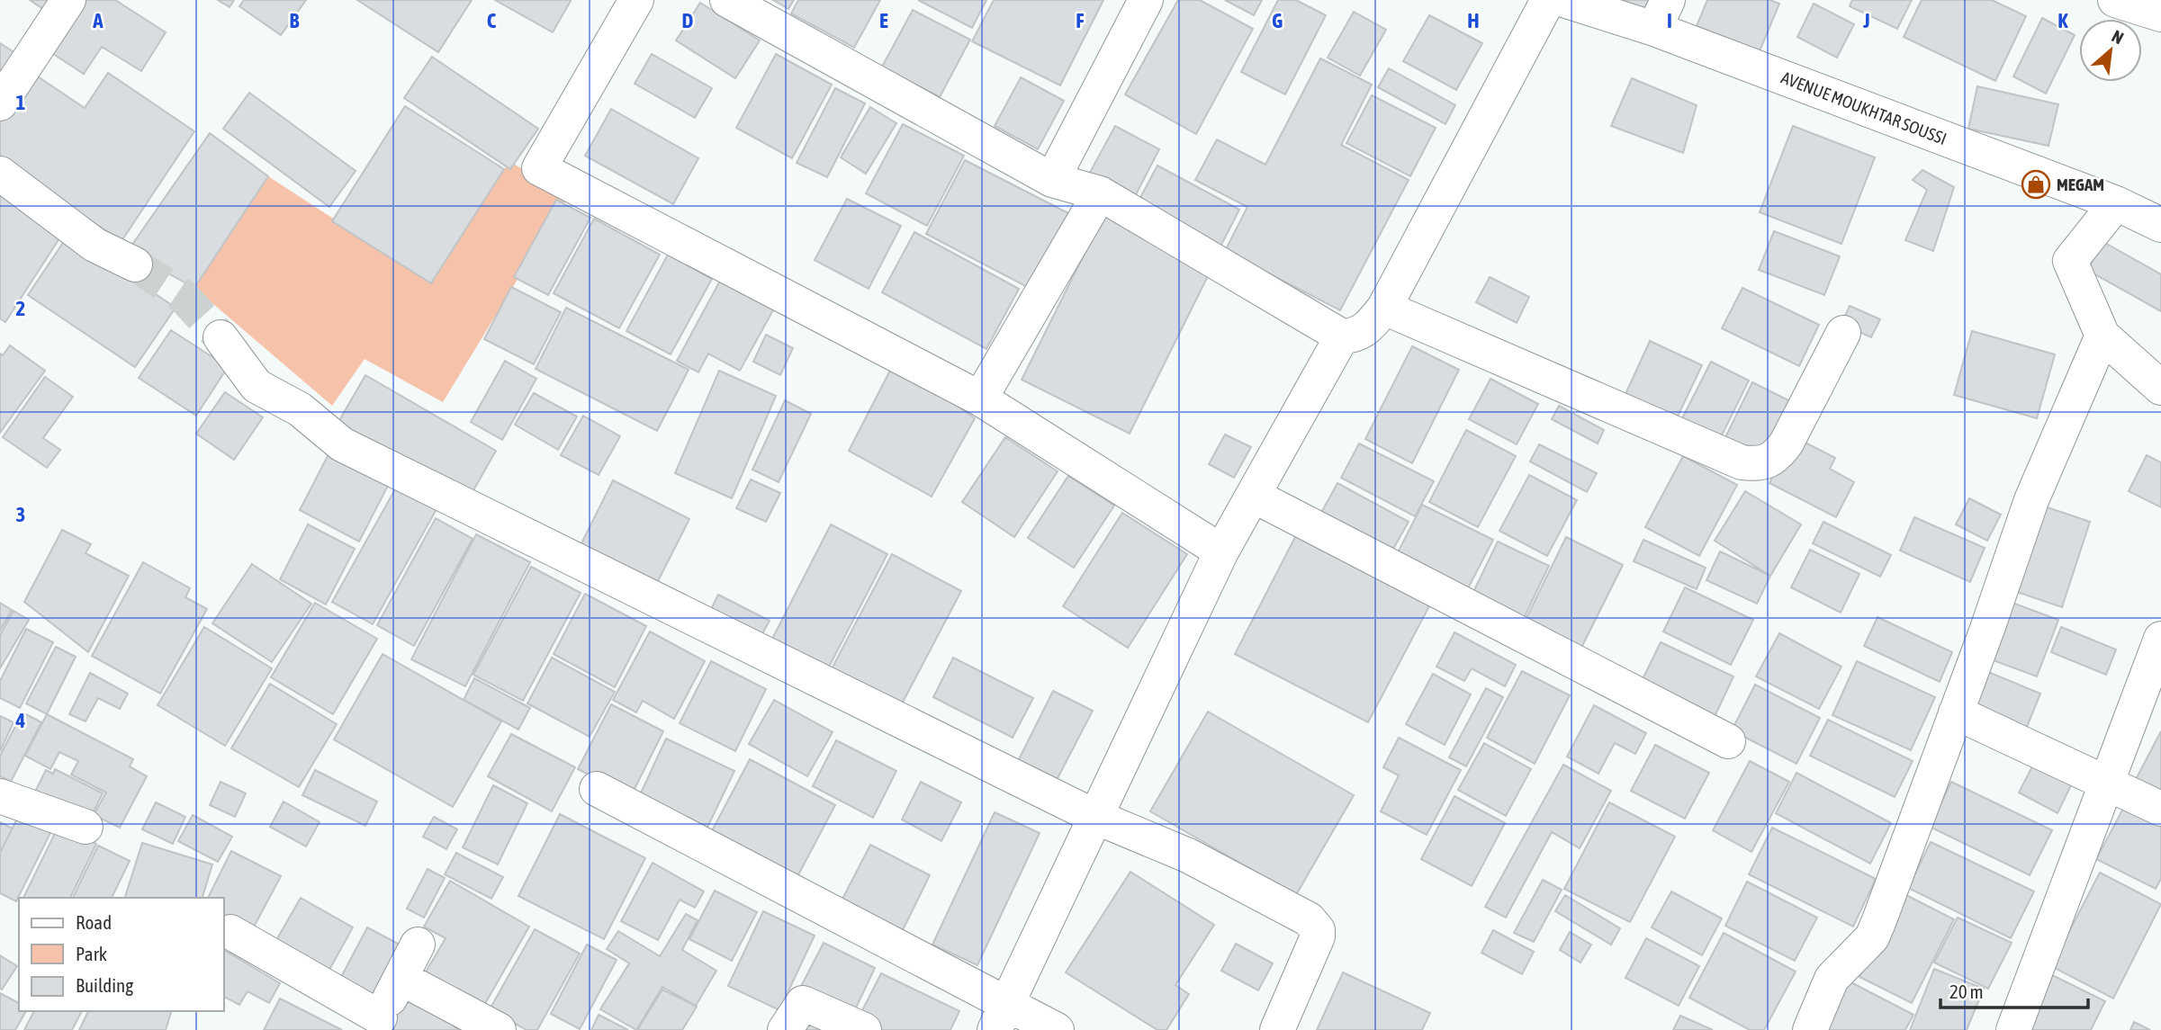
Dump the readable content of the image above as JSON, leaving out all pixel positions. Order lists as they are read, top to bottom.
{
  "streets": {
    "street": ["AVENUE MOUKHTAR SOUSSI"]
  },
  "places": {
    "shop": ["MEGAM"]
  },
  "legend": ["Road", "Park", "Building"],
  "scale_bar": "20 m",
  "north": "top right",
  "grid": {
    "columns": [
      "A",
      "B",
      "C",
      "D",
      "E",
      "F",
      "G",
      "H",
      "I",
      "J",
      "K"
    ],
    "rows": [
      "1",
      "2",
      "3",
      "4"
    ]
  }
}
